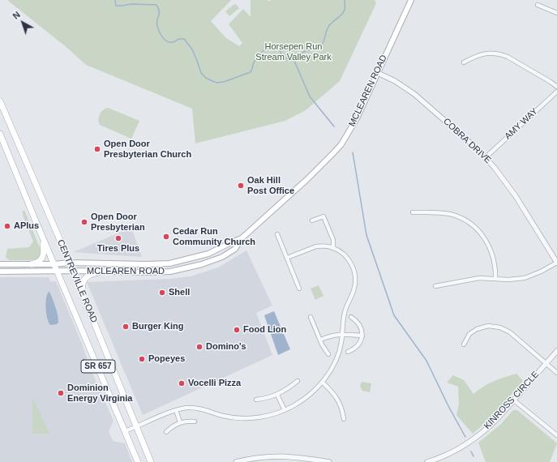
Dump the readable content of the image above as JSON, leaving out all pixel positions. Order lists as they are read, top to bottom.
{
  "streets": {
    "main road": ["MCLEAREN ROAD", "CENTREVILLE ROAD", "SR 657"],
    "street": ["AMY WAY", "COBRA DRIVE", "KINROSS CIRCLE"]
  },
  "crossings": [
    ["MCLEAREN ROAD", "COBRA DRIVE"],
    ["MCLEAREN ROAD", "CENTREVILLE ROAD"],
    ["AMY WAY", "COBRA DRIVE"]
  ],
  "parks": ["Horsepen Run Stream Valley Park"],
  "places": [
    "Open Door Presbyterian Church",
    "Oak Hill Post Office",
    "Open Door Presbyterian",
    "APlus",
    "Cedar Run Community Church",
    "Tires Plus",
    "Shell",
    "Burger King",
    "Food Lion",
    "Domino's",
    "Popeyes",
    "Vocelli Pizza",
    "Dominion Energy Virginia"
  ],
  "north": "top left"
}
